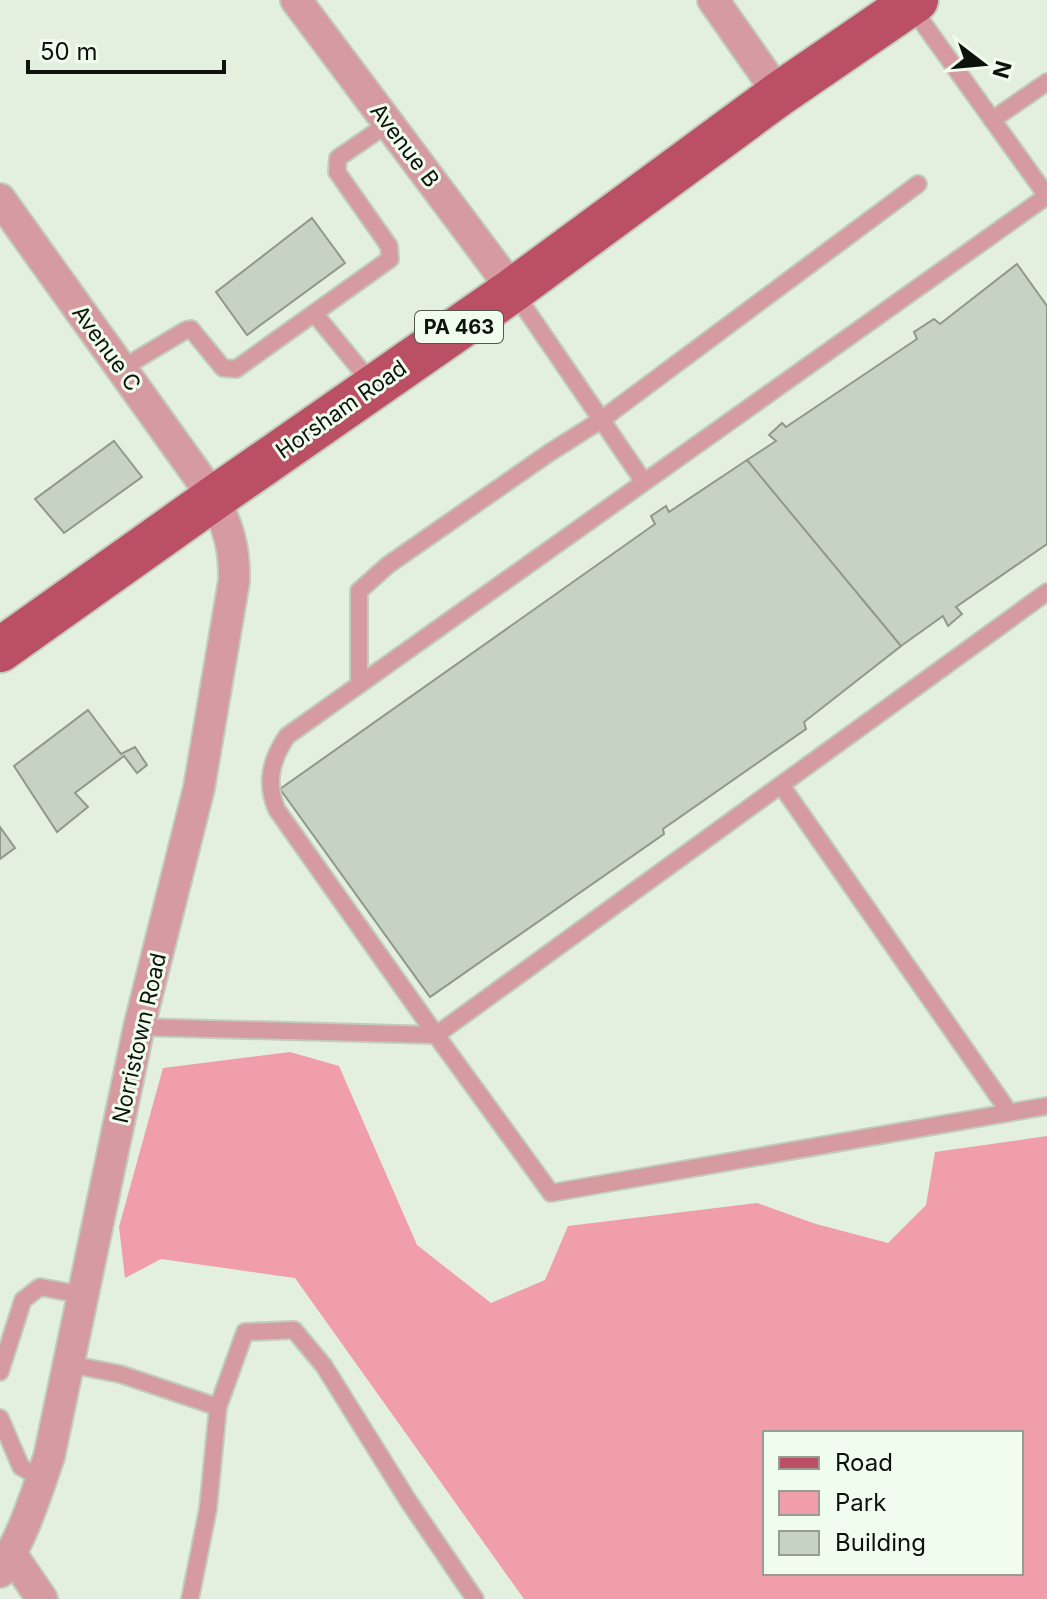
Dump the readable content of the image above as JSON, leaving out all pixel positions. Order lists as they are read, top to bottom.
{
  "streets": {
    "main road": ["PA 463", "Horsham Road"],
    "street": ["Avenue B", "Avenue C", "Norristown Road"]
  },
  "crossings": [
    ["Avenue B", "Horsham Road"],
    ["Avenue C", "Horsham Road"],
    ["Avenue C", "Norristown Road"],
    ["Horsham Road", "Norristown Road"]
  ],
  "legend": ["Road", "Park", "Building"],
  "scale_bar": "50 m",
  "north": "right"
}
